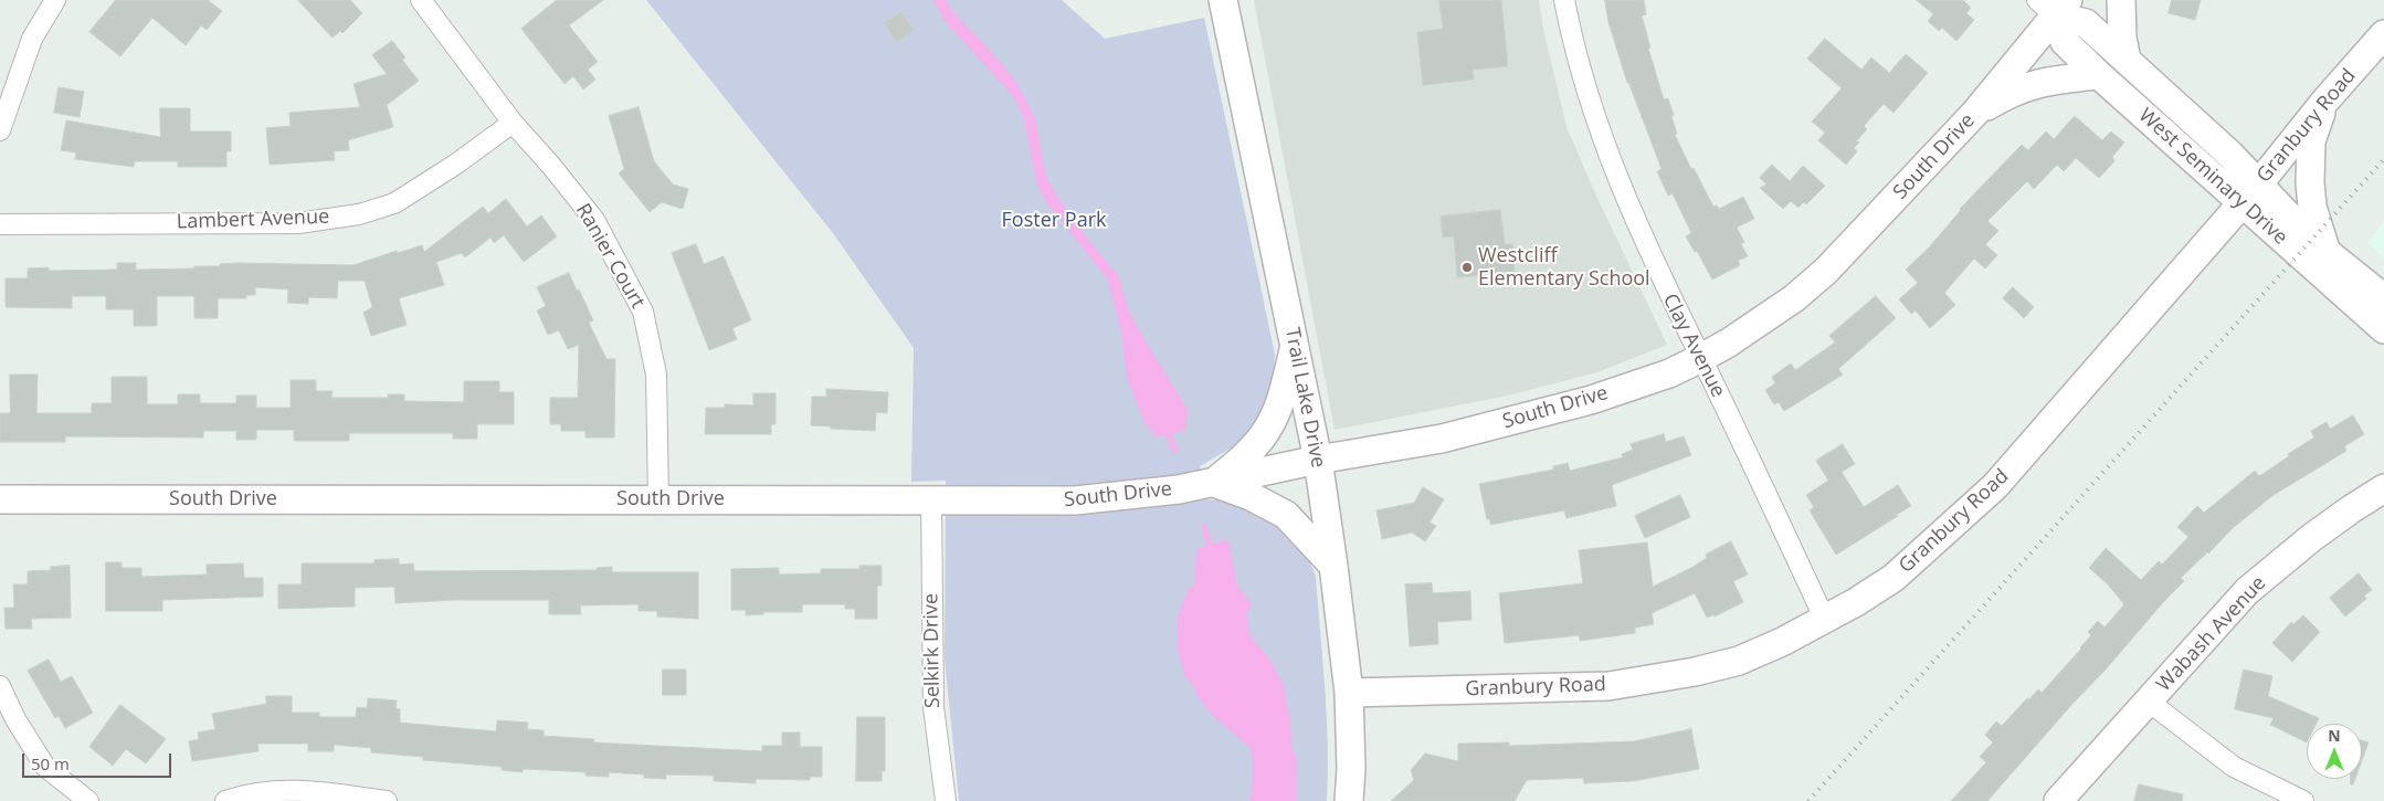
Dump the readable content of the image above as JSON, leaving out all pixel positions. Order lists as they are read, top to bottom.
{
  "streets": {
    "street": [
      "Granbury Road",
      "South Drive",
      "West Seminary Drive",
      "Lambert Avenue",
      "Ranier Court",
      "Clay Avenue",
      "Trail Lake Drive",
      "Wabash Avenue",
      "Selkirk Drive"
    ]
  },
  "crossings": [
    ["Granbury Road", "West Seminary Drive"],
    ["Granbury Road", "Clay Avenue"],
    ["Granbury Road", "Trail Lake Drive"],
    ["South Drive", "West Seminary Drive"],
    ["South Drive", "Ranier Court"],
    ["South Drive", "Clay Avenue"],
    ["South Drive", "Trail Lake Drive"],
    ["South Drive", "Selkirk Drive"],
    ["Lambert Avenue", "Ranier Court"]
  ],
  "parks": ["Foster Park"],
  "places": ["Westcliff Elementary School"],
  "scale_bar": "50 m",
  "north": "top"
}
